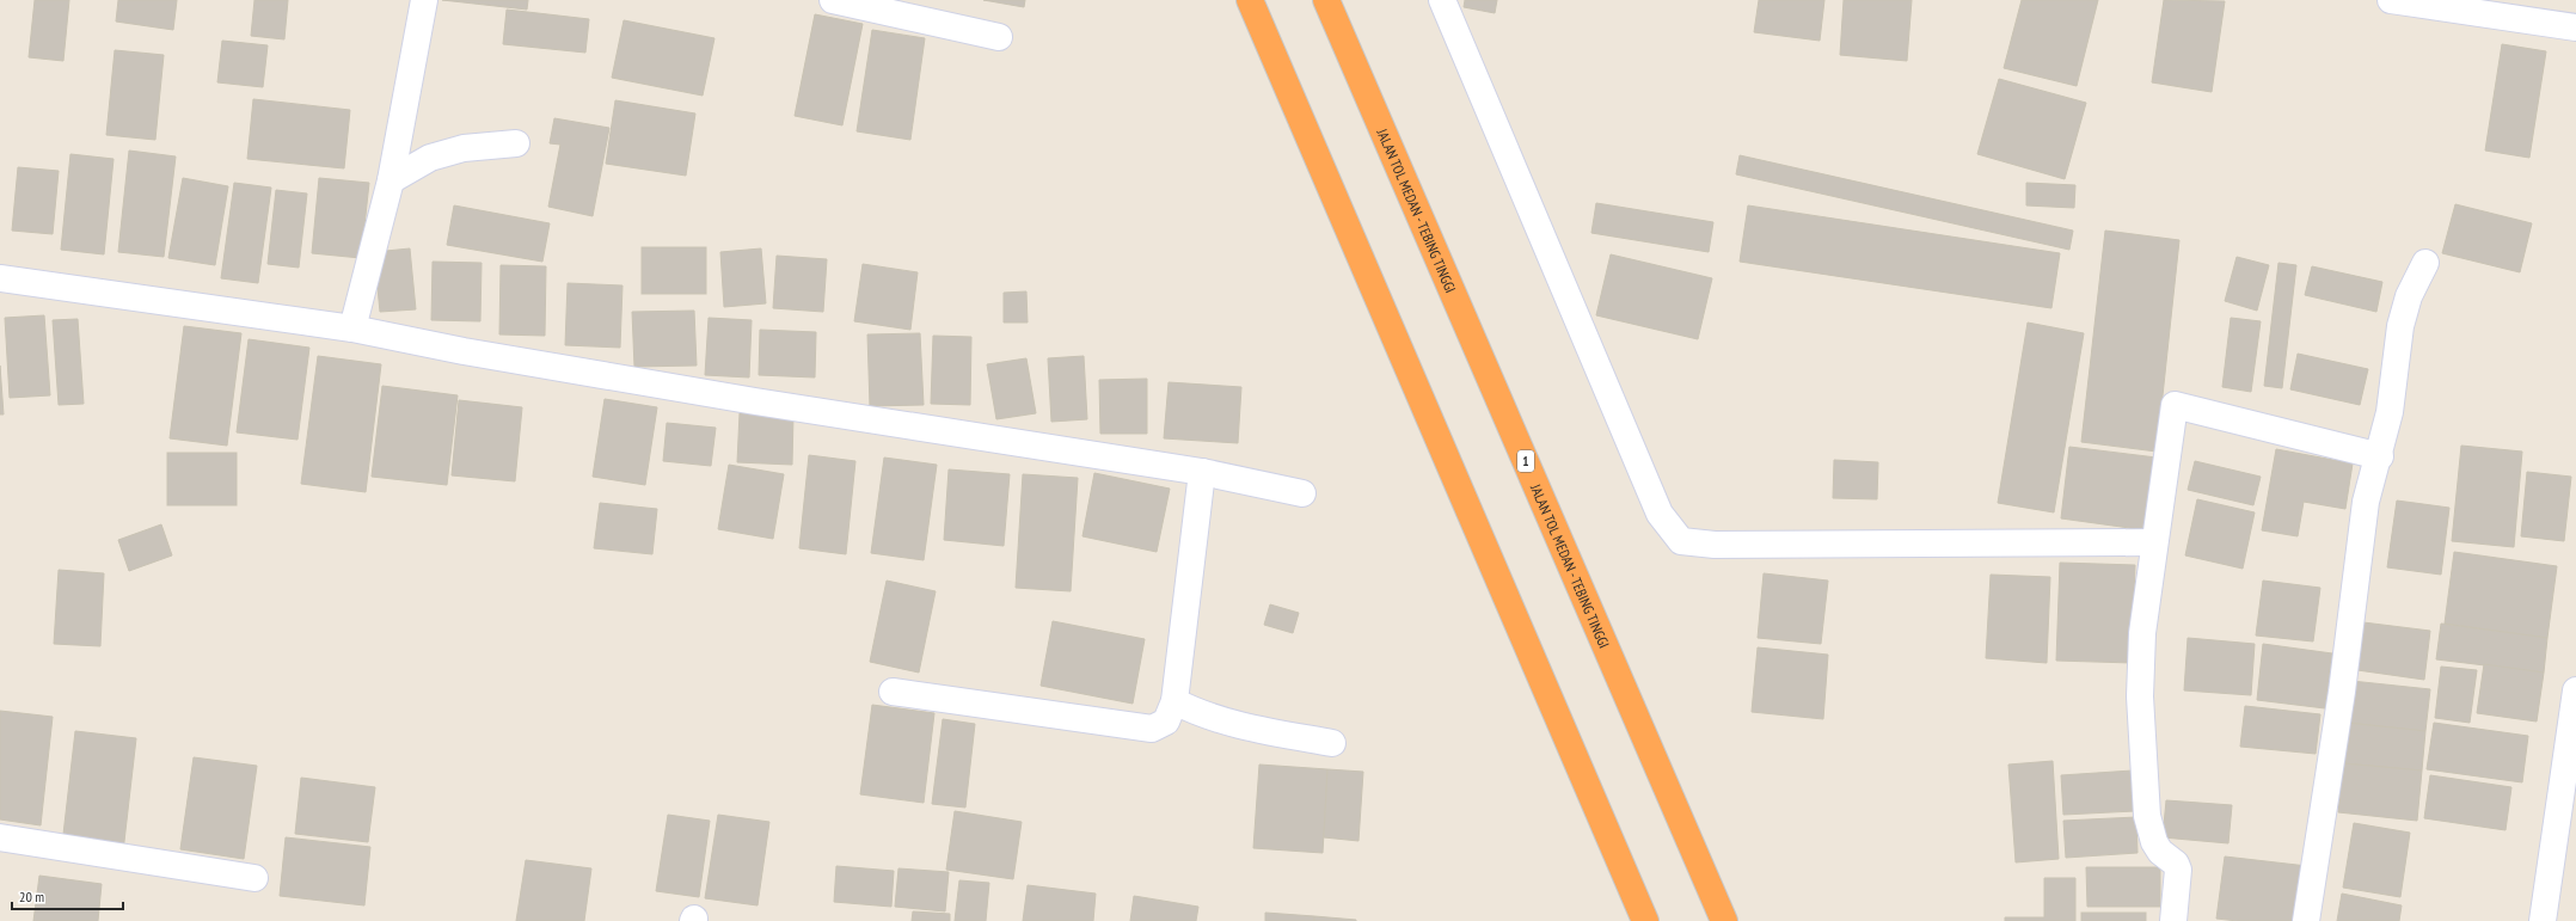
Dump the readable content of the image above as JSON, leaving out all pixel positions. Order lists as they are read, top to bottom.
{
  "streets": {
    "highway": ["JALAN TOL MEDAN - TEBING TINGGI", "1"]
  },
  "scale_bar": "20 m"
}
